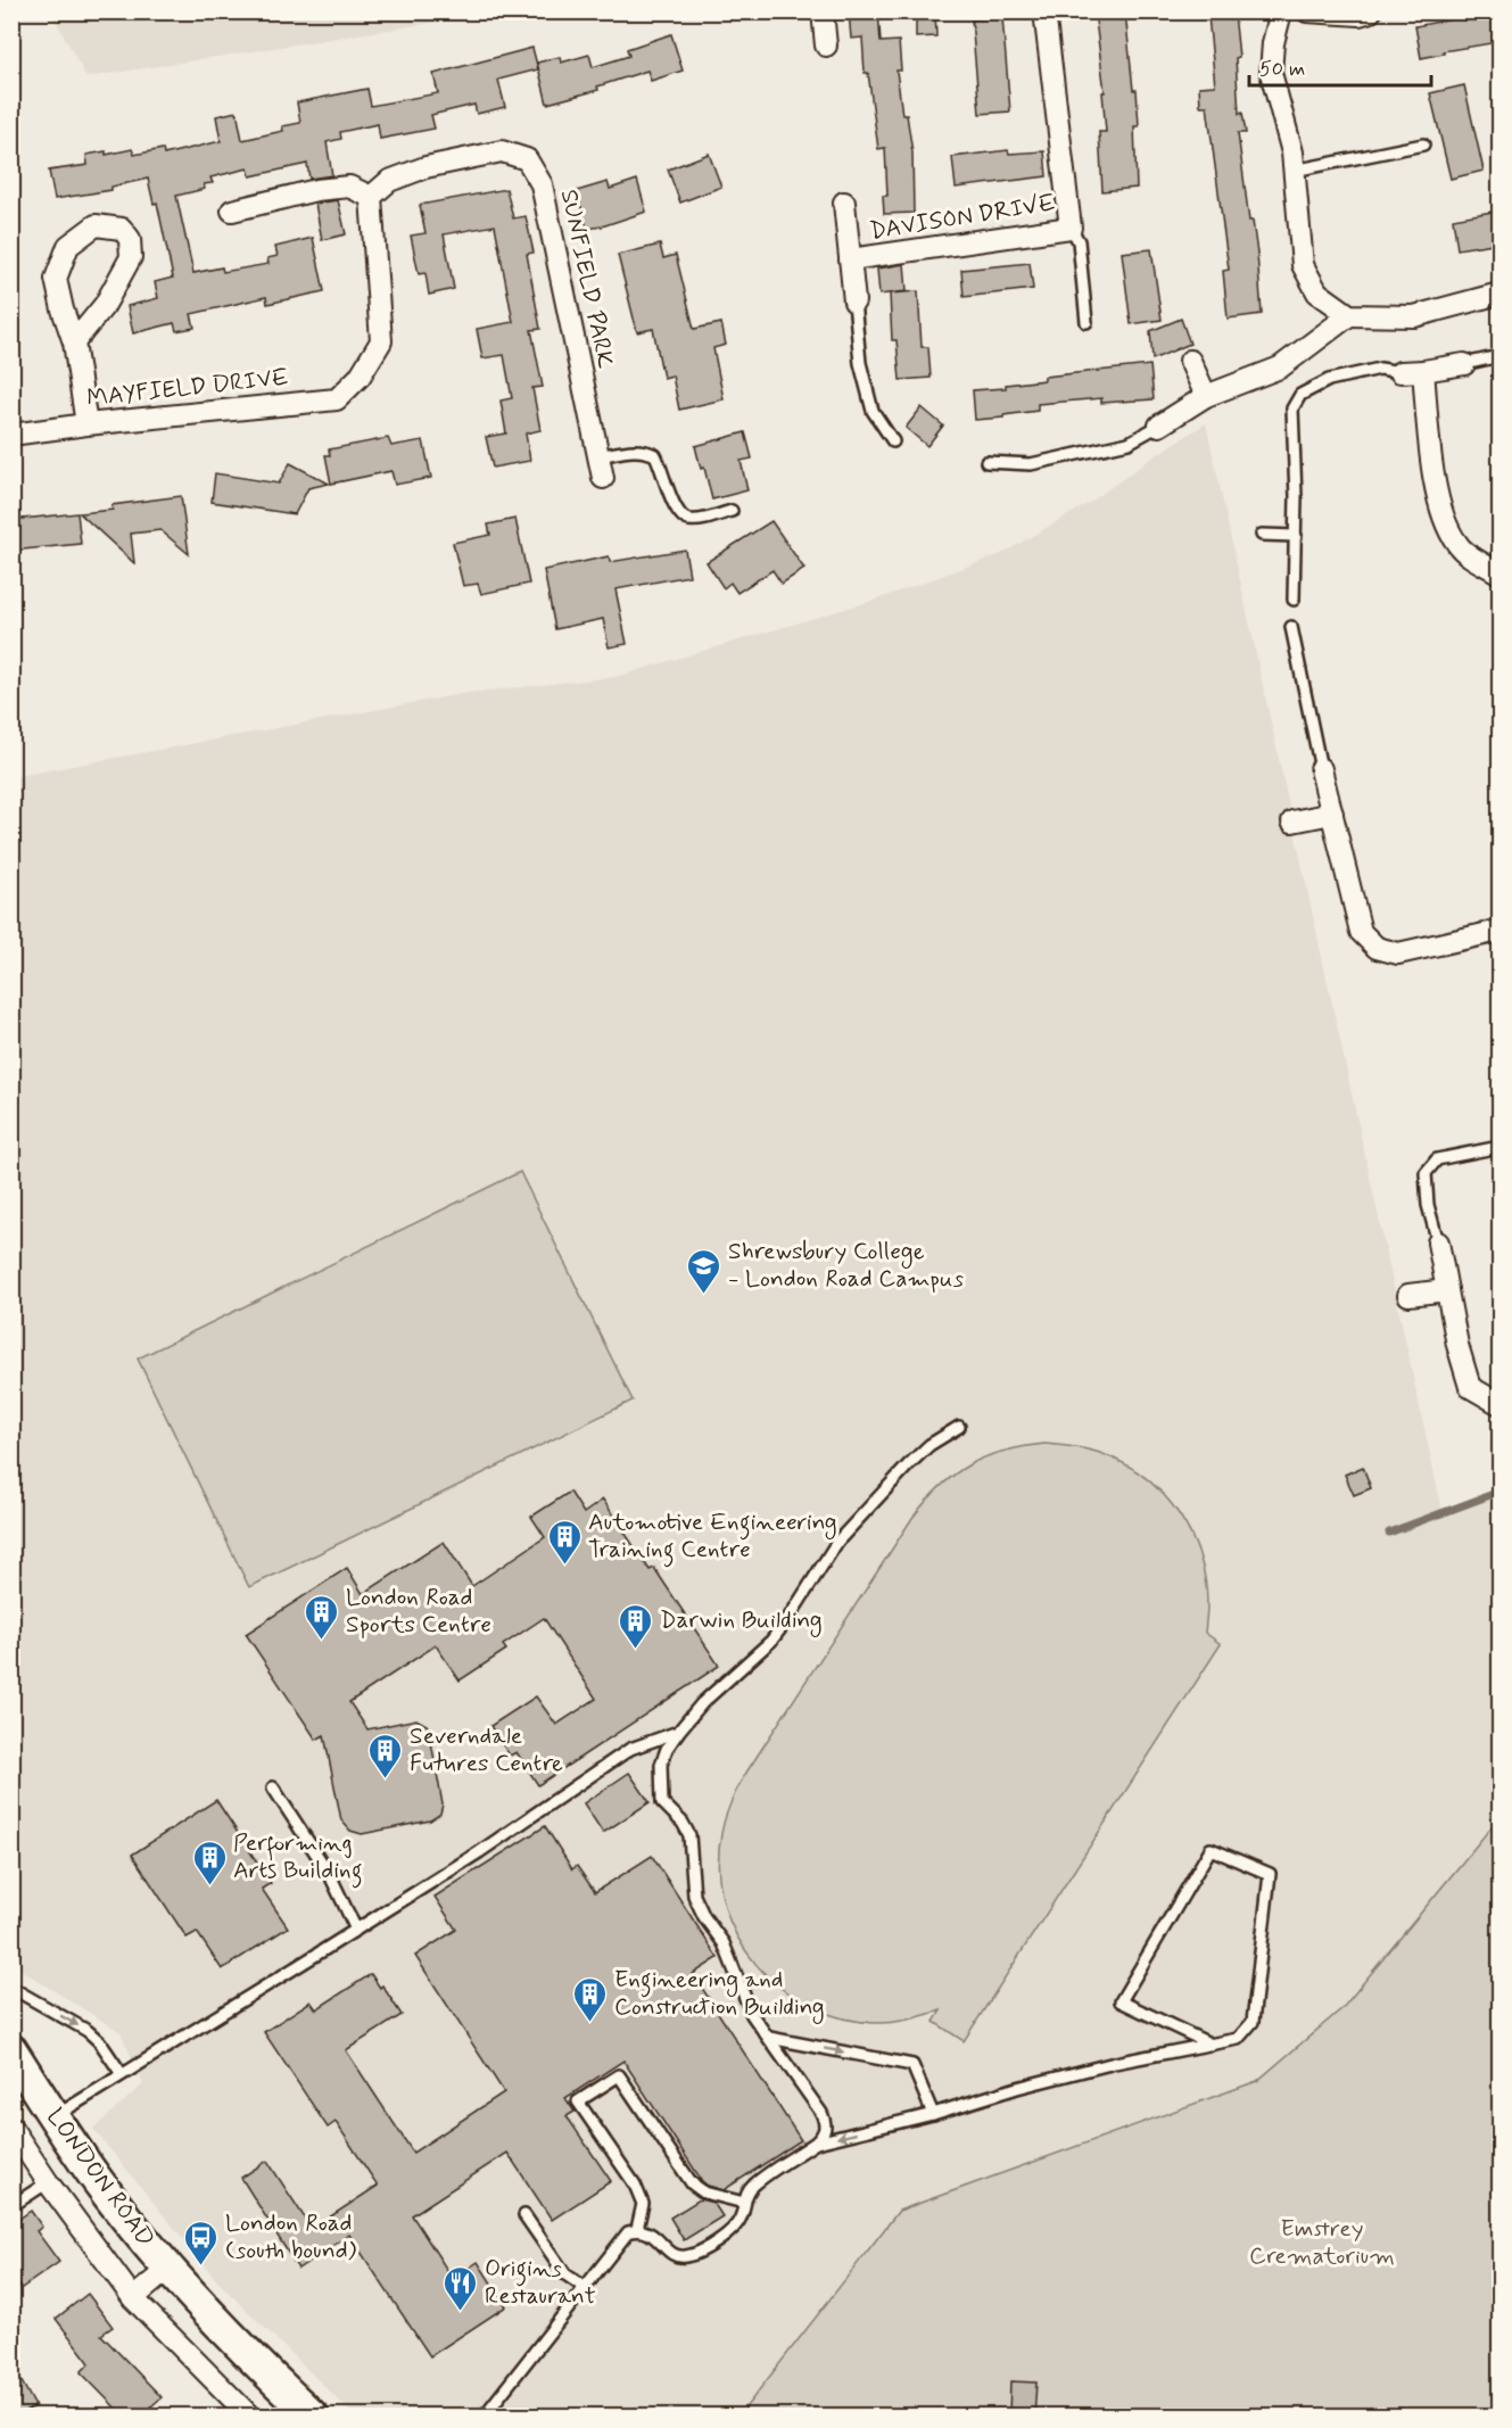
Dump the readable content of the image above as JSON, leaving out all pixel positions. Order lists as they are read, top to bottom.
{
  "streets": {
    "main road": ["LONDON ROAD"],
    "street": ["DAVISON DRIVE", "SUNFIELD PARK", "MAYFIELD DRIVE"]
  },
  "crossings": [
    ["SUNFIELD PARK", "MAYFIELD DRIVE"]
  ],
  "parks": ["Emstrey Crematorium"],
  "places": {
    "school or university": ["Shrewsbury College - London Road Campus"],
    "building": [
      "Automotive Engineering Training Centre",
      "London Road Sports Centre",
      "Darwin Building",
      "Severndale Futures Centre",
      "Performing Arts Building",
      "Engineering and Construction Building"
    ],
    "bus stop": ["London Road (south bound)"],
    "restaurant": ["Origins Restaurant"]
  },
  "scale_bar": "50 m"
}
